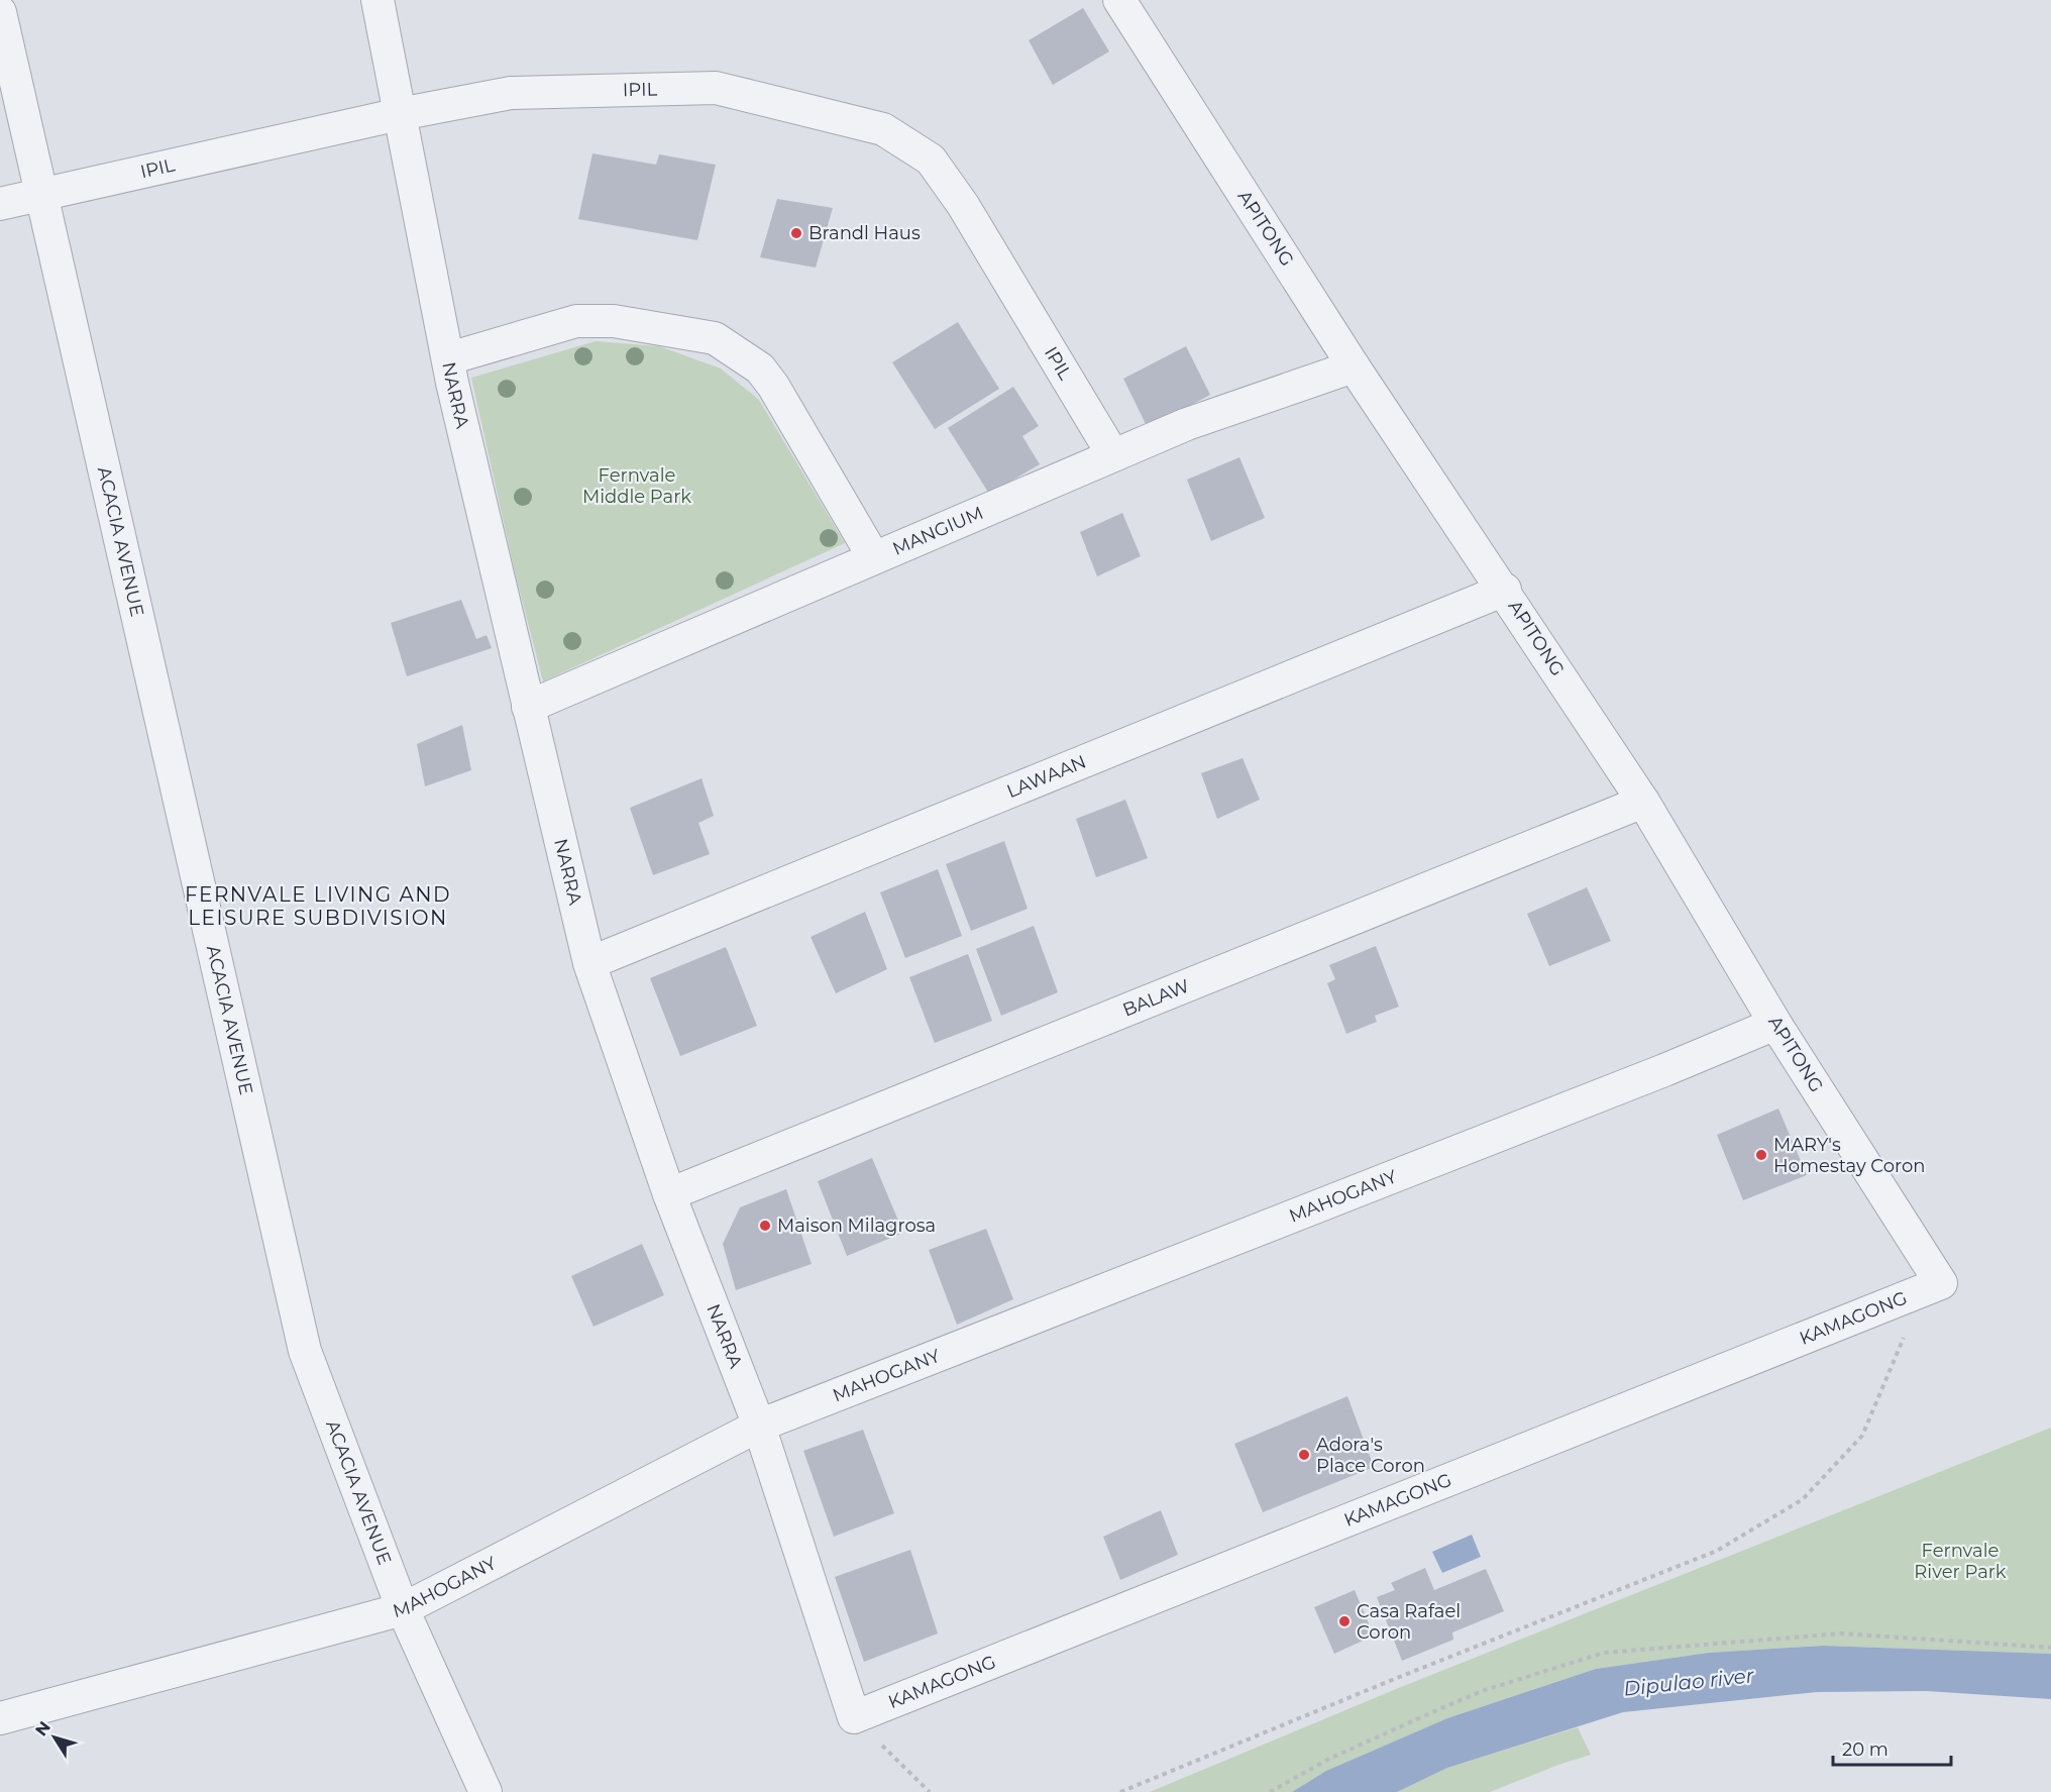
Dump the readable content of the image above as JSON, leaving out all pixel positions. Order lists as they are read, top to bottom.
{
  "streets": {
    "street": [
      "IPIL",
      "APITONG",
      "NARRA",
      "MANGIUM",
      "ACACIA AVENUE",
      "LAWAAN",
      "BALAW",
      "MAHOGANY",
      "KAMAGONG"
    ]
  },
  "crossings": [
    ["IPIL", "NARRA"],
    ["IPIL", "MANGIUM"],
    ["IPIL", "ACACIA AVENUE"],
    ["APITONG", "MANGIUM"],
    ["APITONG", "LAWAAN"],
    ["APITONG", "BALAW"],
    ["APITONG", "MAHOGANY"],
    ["APITONG", "KAMAGONG"],
    ["NARRA", "MANGIUM"],
    ["NARRA", "LAWAAN"],
    ["NARRA", "BALAW"],
    ["NARRA", "MAHOGANY"],
    ["NARRA", "KAMAGONG"],
    ["ACACIA AVENUE", "MAHOGANY"]
  ],
  "districts": ["FERNVALE LIVING AND LEISURE SUBDIVISION"],
  "water": ["Dipulao river"],
  "parks": ["Fernvale Middle Park", "Fernvale River Park"],
  "places": [
    "Brandl Haus",
    "MARY's Homestay Coron",
    "Maison Milagrosa",
    "Adora's Place Coron",
    "Casa Rafael Coron"
  ],
  "scale_bar": "20 m",
  "north": "top left"
}
